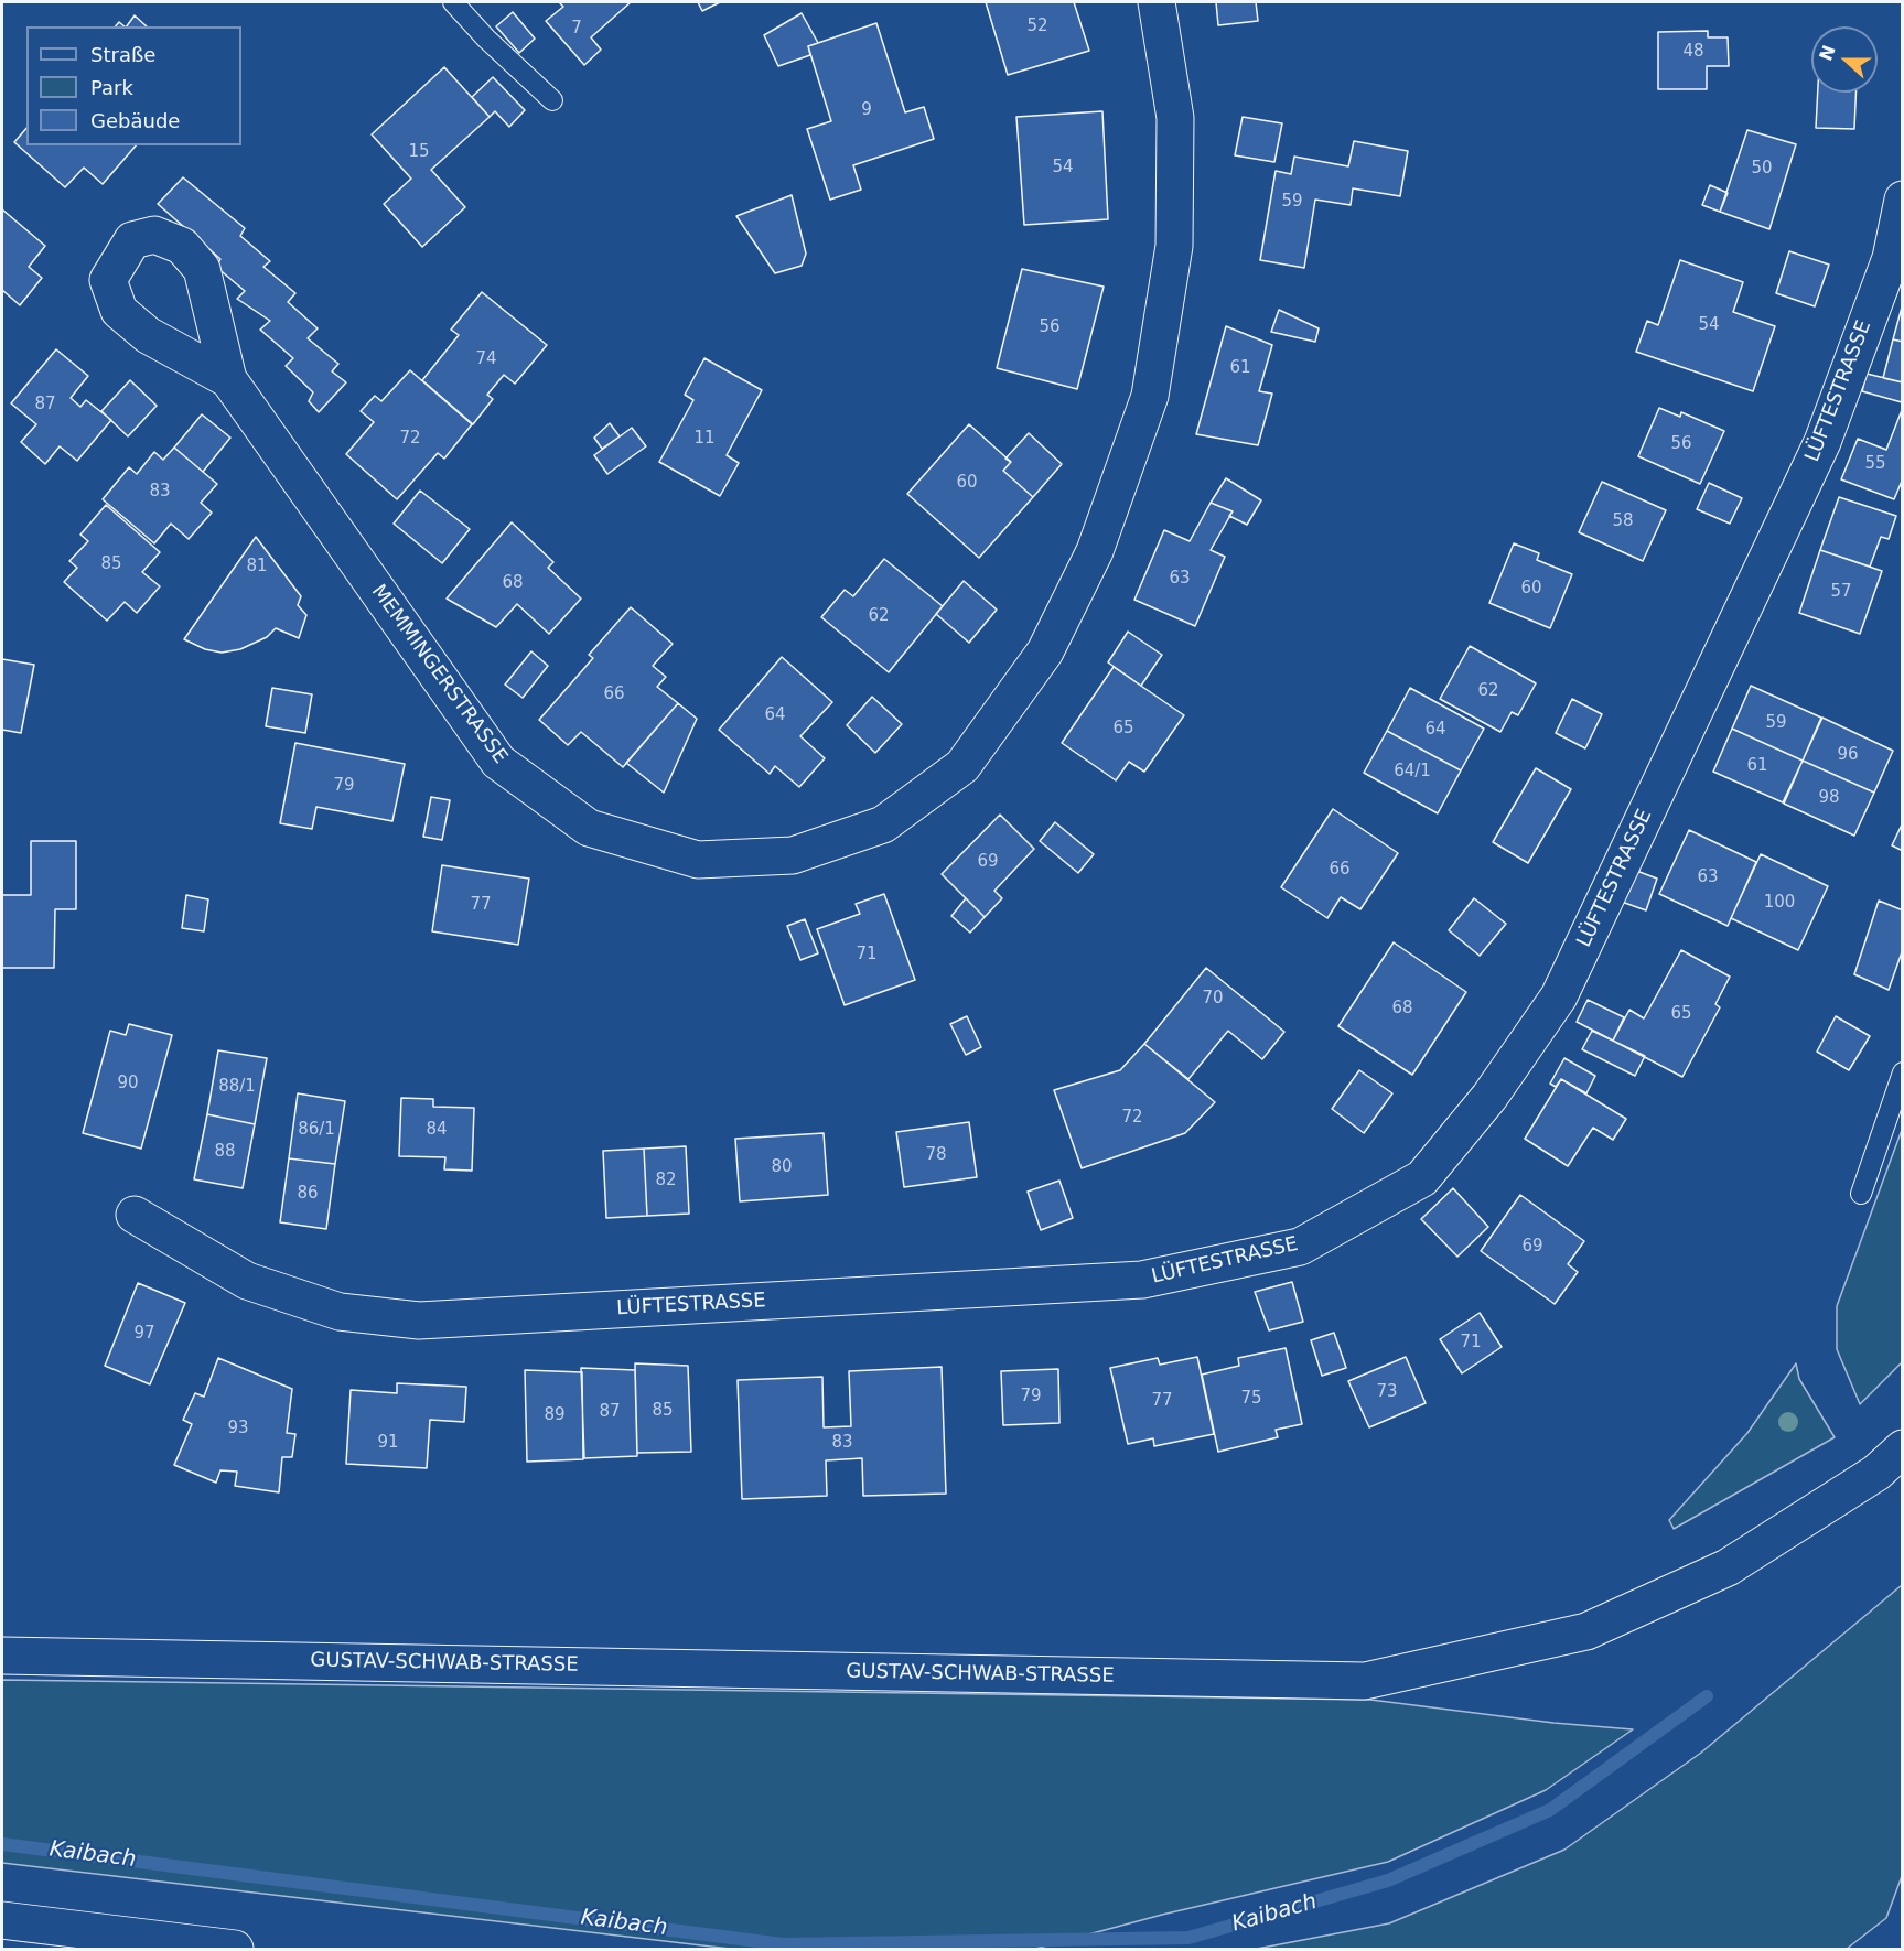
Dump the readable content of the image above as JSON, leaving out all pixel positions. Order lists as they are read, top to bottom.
{
  "streets": {
    "street": ["LÜFTESTRASSE", "MEMMINGERSTRASSE", "GUSTAV-SCHWAB-STRASSE"]
  },
  "water": ["Kaibach"],
  "house_numbers": [
    "52",
    "7",
    "48",
    "9",
    "15",
    "54",
    "50",
    "59",
    "54",
    "56",
    "74",
    "61",
    "87",
    "72",
    "11",
    "56",
    "55",
    "60",
    "83",
    "58",
    "85",
    "81",
    "63",
    "68",
    "60",
    "57",
    "62",
    "62",
    "66",
    "64",
    "59",
    "65",
    "64",
    "96",
    "61",
    "64/1",
    "79",
    "98",
    "69",
    "66",
    "63",
    "100",
    "77",
    "71",
    "70",
    "68",
    "65",
    "90",
    "88/1",
    "72",
    "86/1",
    "84",
    "88",
    "78",
    "80",
    "82",
    "86",
    "69",
    "97",
    "71",
    "73",
    "79",
    "75",
    "77",
    "85",
    "87",
    "89",
    "93",
    "91",
    "83"
  ],
  "legend": ["Straße", "Park", "Gebäude"],
  "north": "left"
}
